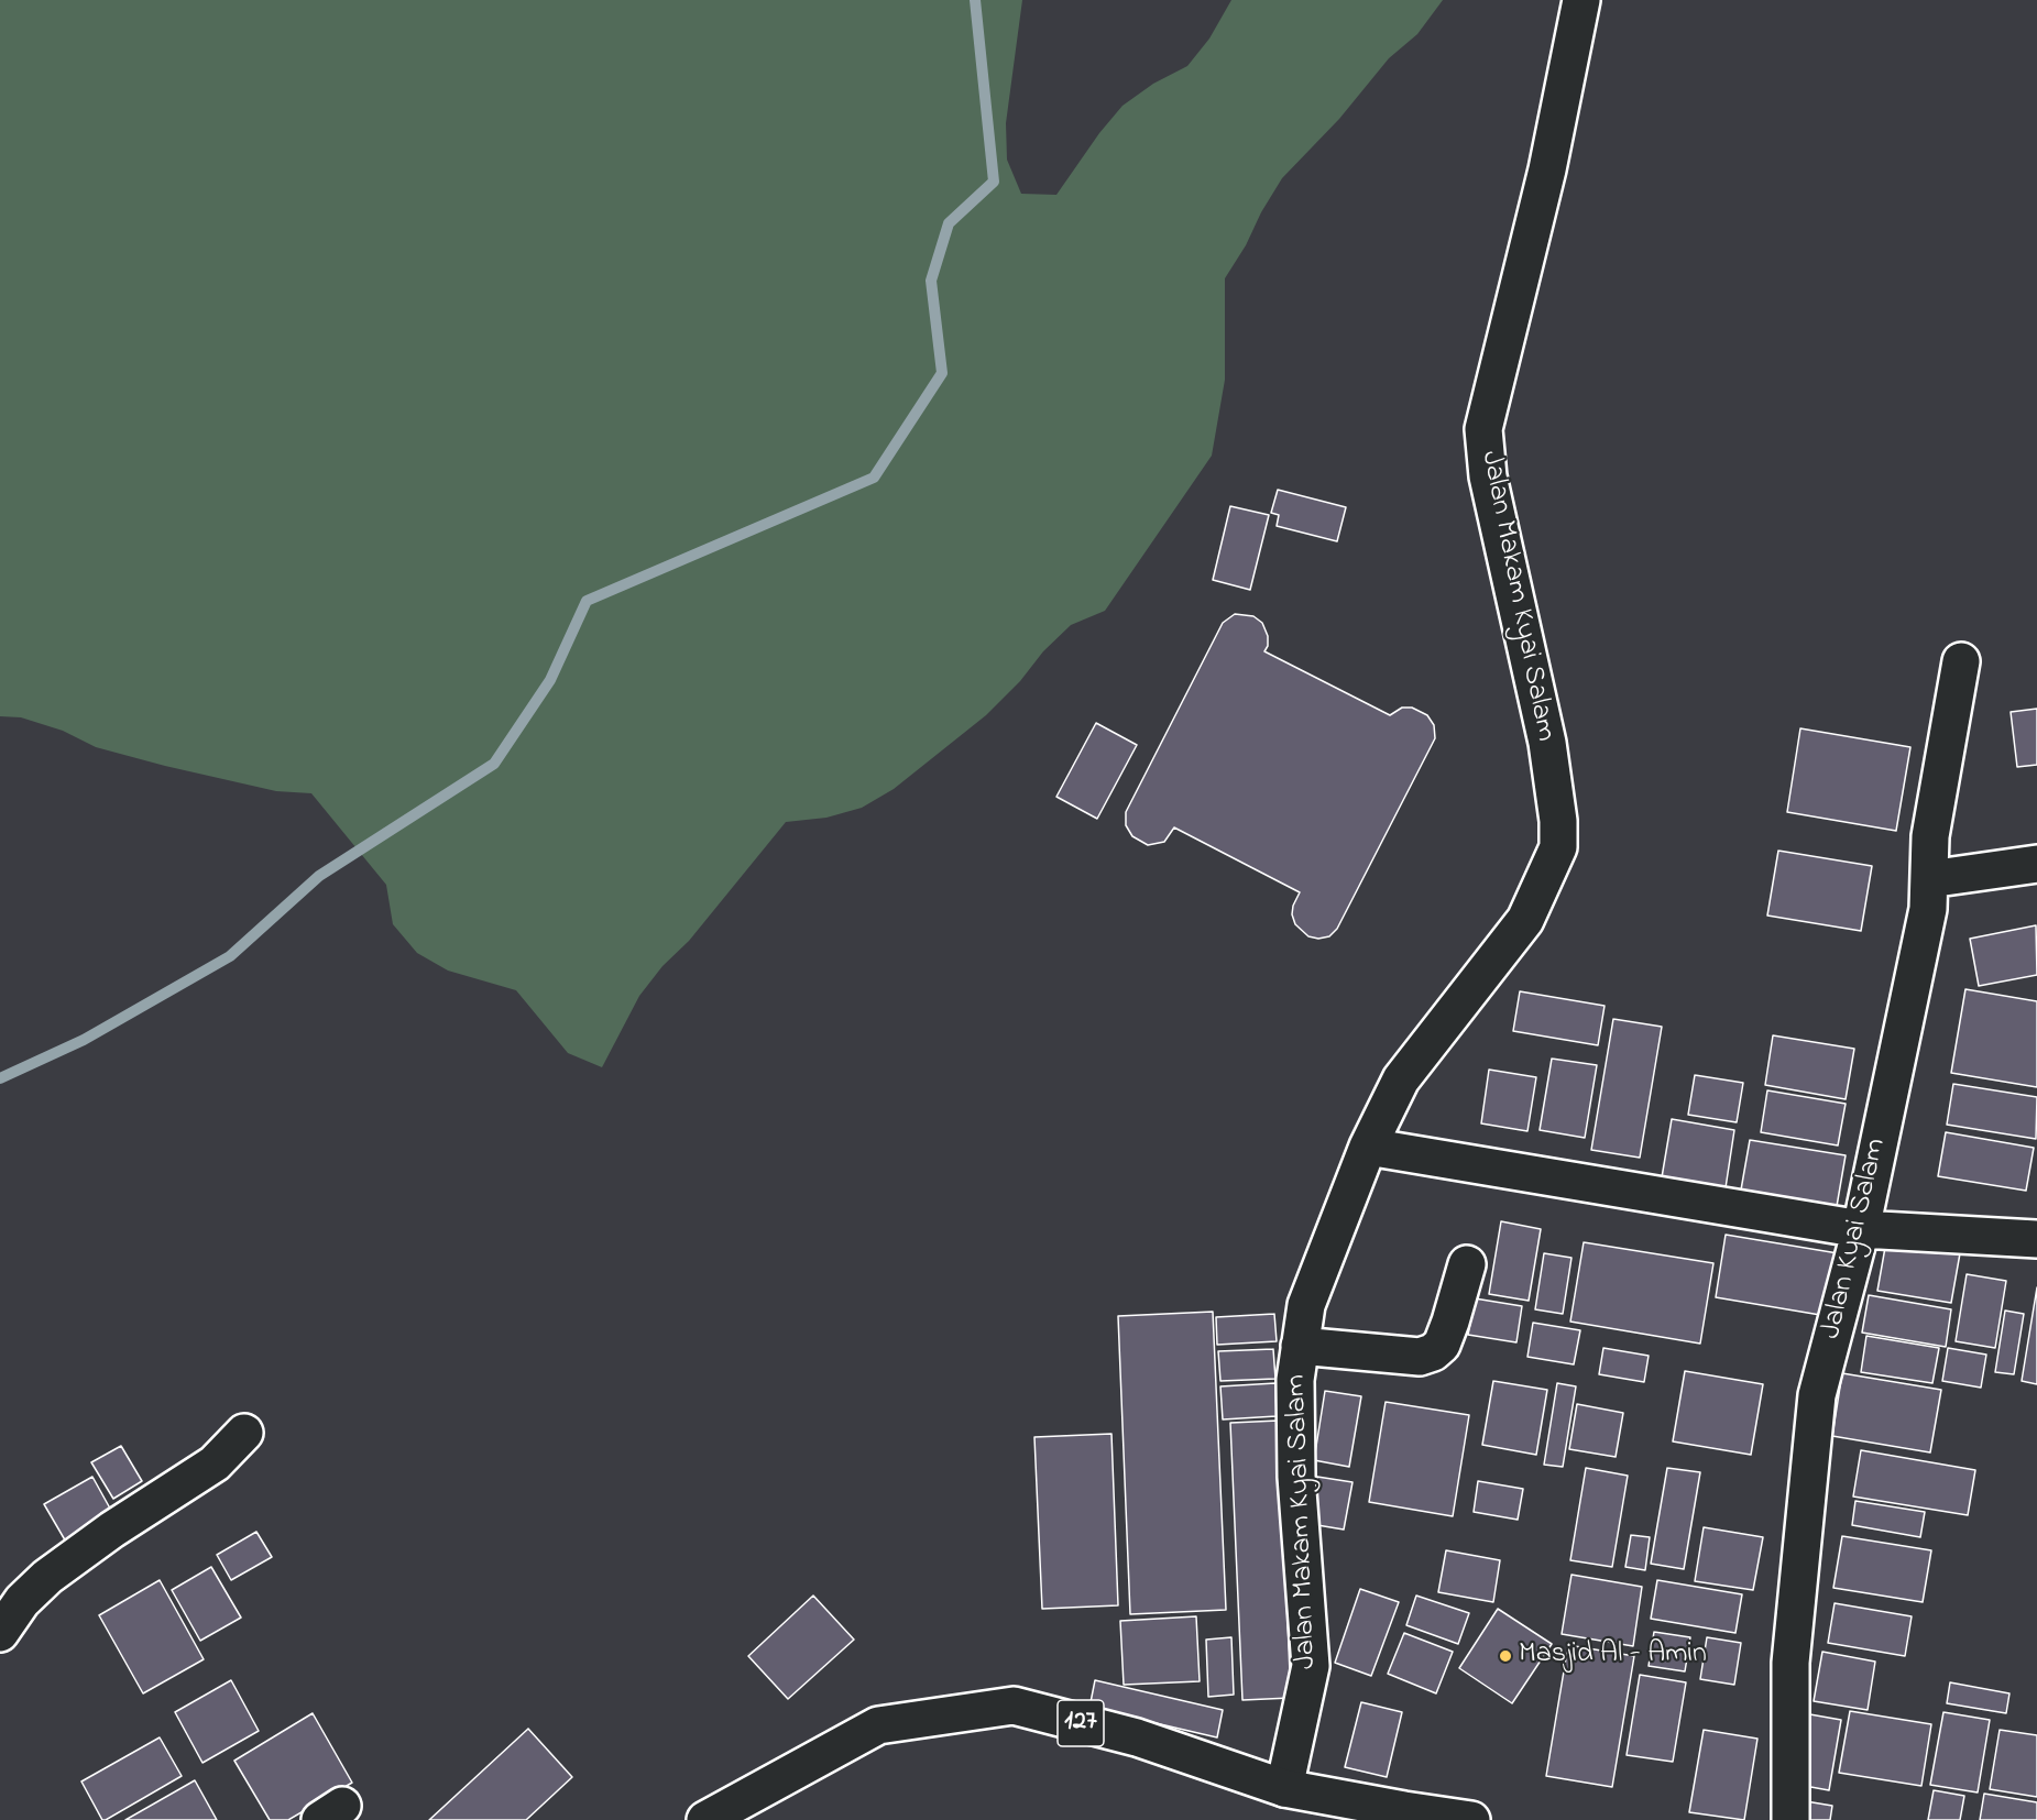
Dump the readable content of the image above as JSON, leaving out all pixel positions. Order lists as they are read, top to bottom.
{
  "streets": {
    "street": ["Jalan Makam Kyai Salam", "Jalan Kyai Salam", "127"]
  },
  "crossings": [
    ["Jalan Makam Kyai Salam", "127"]
  ],
  "places": ["Masjid Al - Amin"]
}
